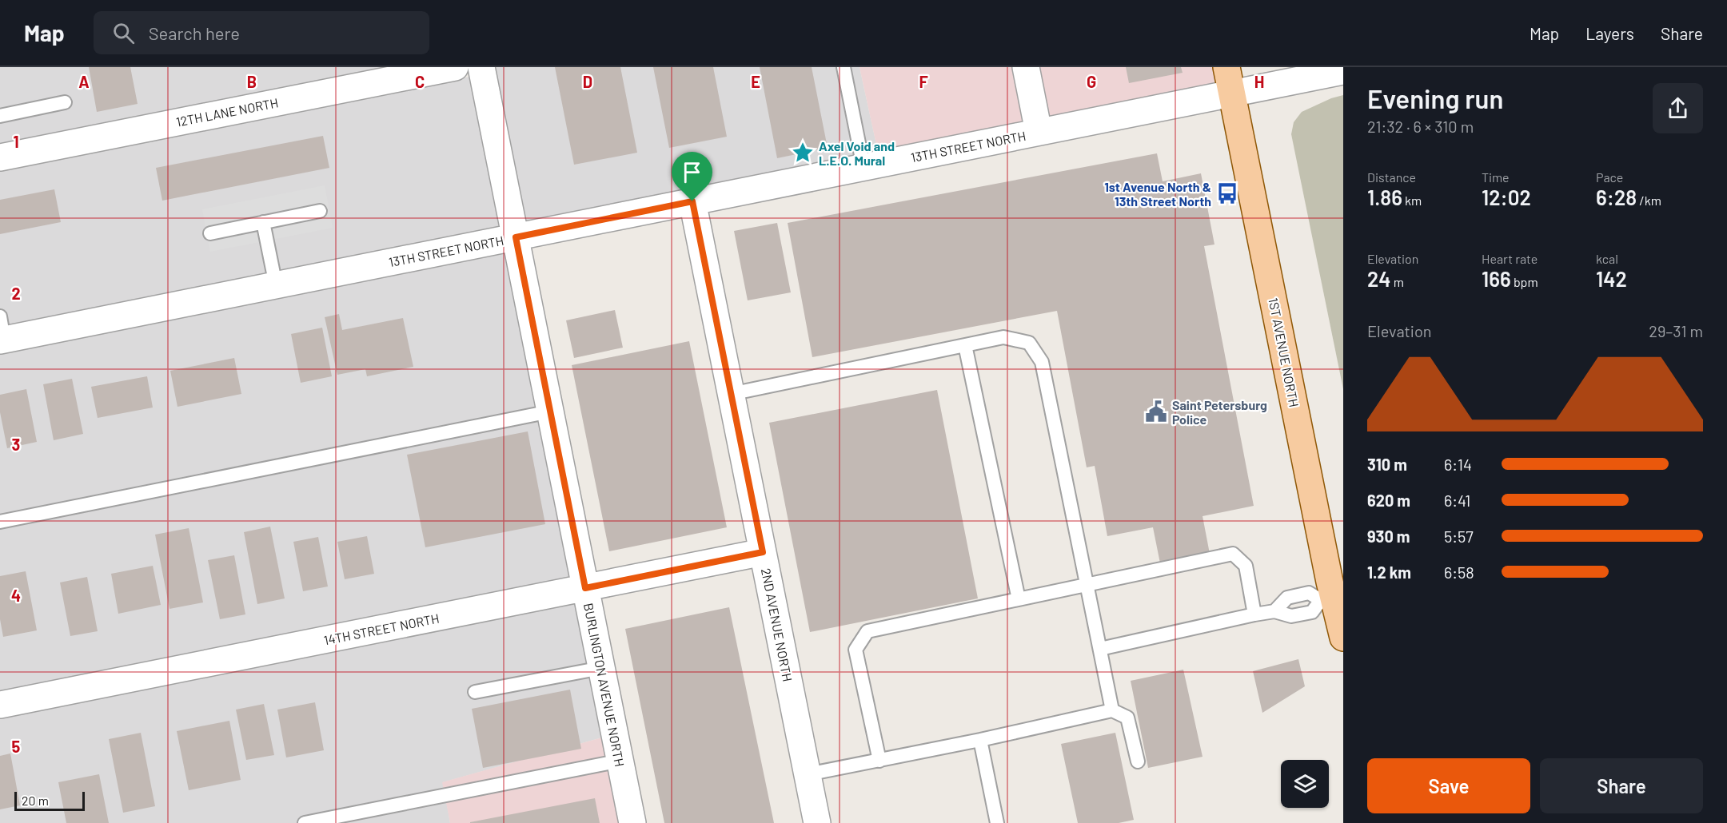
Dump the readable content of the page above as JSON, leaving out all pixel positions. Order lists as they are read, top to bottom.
{
  "streets": {
    "main road": ["1ST AVENUE NORTH"],
    "street": [
      "12TH LANE NORTH",
      "13TH STREET NORTH",
      "2ND AVENUE NORTH",
      "14TH STREET NORTH",
      "BURLINGTON AVENUE NORTH"
    ]
  },
  "crossings": [
    ["13TH STREET NORTH", "1ST AVENUE NORTH"],
    ["13TH STREET NORTH", "2ND AVENUE NORTH"],
    ["13TH STREET NORTH", "BURLINGTON AVENUE NORTH"],
    ["2ND AVENUE NORTH", "14TH STREET NORTH"],
    ["14TH STREET NORTH", "BURLINGTON AVENUE NORTH"]
  ],
  "places": {
    "place": ["Axel Void and L.E.O. Mural"],
    "bus stop": ["1st Avenue North & 13th Street North"],
    "public building": ["Saint Petersburg Police"]
  },
  "scale_bar": "20 m",
  "page": {
    "header": "Map",
    "search": "Search here",
    "nav": ["Map", "Layers", "Share"],
    "heading": ["Evening run", "21:32 · 6 × 310 m"],
    "stats": [
      ["Distance", "1.86 km"],
      ["Time", "12:02"],
      ["Pace", "6:28 /km"],
      ["Elevation", "24 m"],
      ["Heart rate", "166 bpm"],
      ["kcal", "142"]
    ],
    "chart": ["Elevation", "29–31 m"],
    "list": [
      {
        "name": "310 m",
        "note": "6:14"
      },
      {
        "name": "620 m",
        "note": "6:41"
      },
      {
        "name": "930 m",
        "note": "5:57"
      },
      {
        "name": "1.2 km",
        "note": "6:58"
      }
    ],
    "buttons": ["Save", "Share"],
    "scale": "20 m"
  },
  "grid": {
    "columns": [
      "A",
      "B",
      "C",
      "D",
      "E",
      "F",
      "G",
      "H"
    ],
    "rows": [
      "1",
      "2",
      "3",
      "4",
      "5"
    ]
  }
}
